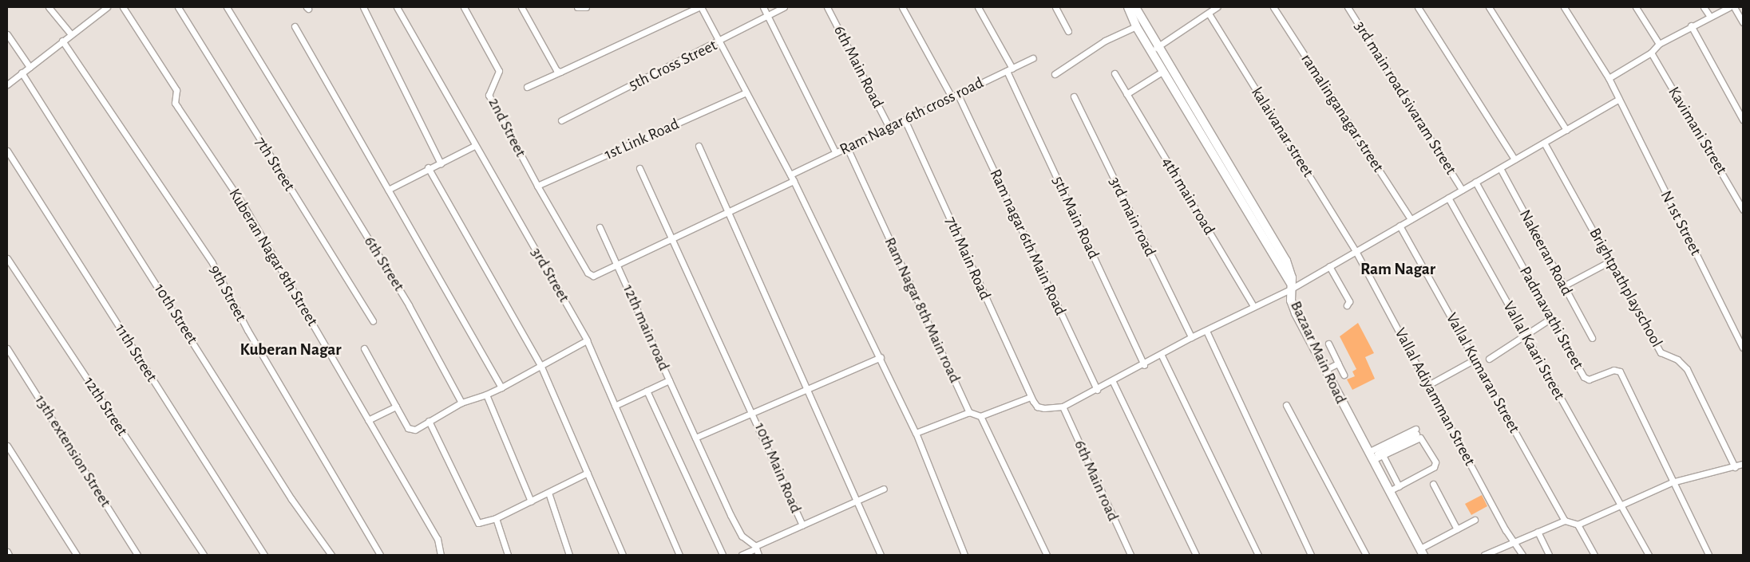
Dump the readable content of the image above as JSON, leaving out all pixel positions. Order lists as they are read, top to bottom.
{
  "streets": {
    "main road": ["Bazaar Main Road"],
    "street": [
      "5th Cross Street",
      "6th Main Road",
      "3rd main road sivaram Street",
      "ramalinganagar street",
      "Ram Nagar 6th cross road",
      "2nd Street",
      "Kavimani Street",
      "kalaivanar street",
      "1st Link Road",
      "7th Street",
      "4th main road",
      "3rd main road",
      "5th Main Road",
      "N 1st Street",
      "Ram nagar 6th Main Road",
      "Nakeeran Road",
      "Kuberan Nagar 8th Street",
      "7th Main Road",
      "6th Street",
      "3rd Street",
      "Brightpathplayschool",
      "9th Street",
      "Ram Nagar 8th Main road",
      "10th Street",
      "Padmavathi Street",
      "12th main road",
      "Vallal Kaari Street",
      "11th Street",
      "Vallal Kumaran Street",
      "Vallal Adiyamman Street",
      "12th Street",
      "13th extension Street",
      "10th Main Road",
      "6th Main road"
    ]
  },
  "crossings": [
    ["6th Main Road", "Ram Nagar 6th cross road"],
    ["Ram Nagar 6th cross road", "5th Main Road"],
    ["Ram Nagar 6th cross road", "Ram nagar 6th Main Road"],
    ["Ram Nagar 6th cross road", "7th Main Road"],
    ["Ram Nagar 6th cross road", "Ram Nagar 8th Main road"],
    ["2nd Street", "1st Link Road"],
    ["kalaivanar street", "Vallal Adiyamman Street"],
    ["3rd Street", "12th main road"]
  ],
  "districts": ["Ram Nagar", "Kuberan Nagar"]
}
